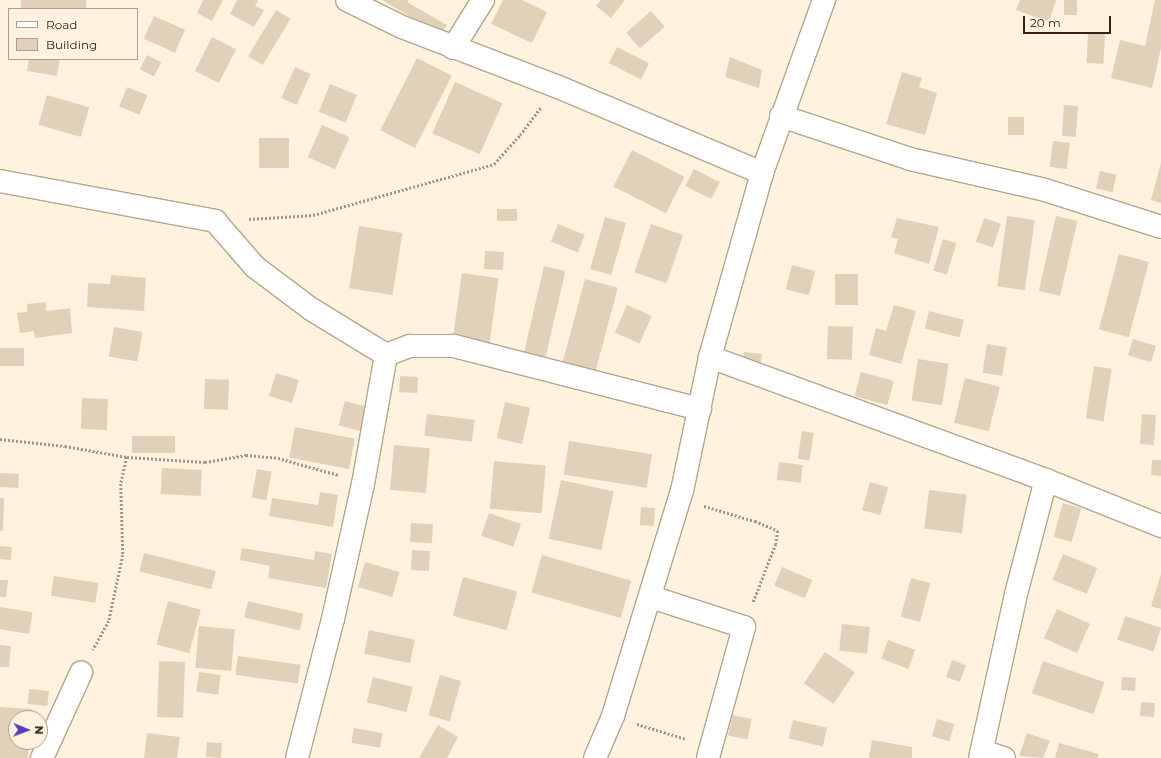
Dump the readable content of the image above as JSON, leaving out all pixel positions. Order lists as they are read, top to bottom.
{
  "legend": ["Road", "Building"],
  "scale_bar": "20 m",
  "north": "right"
}
